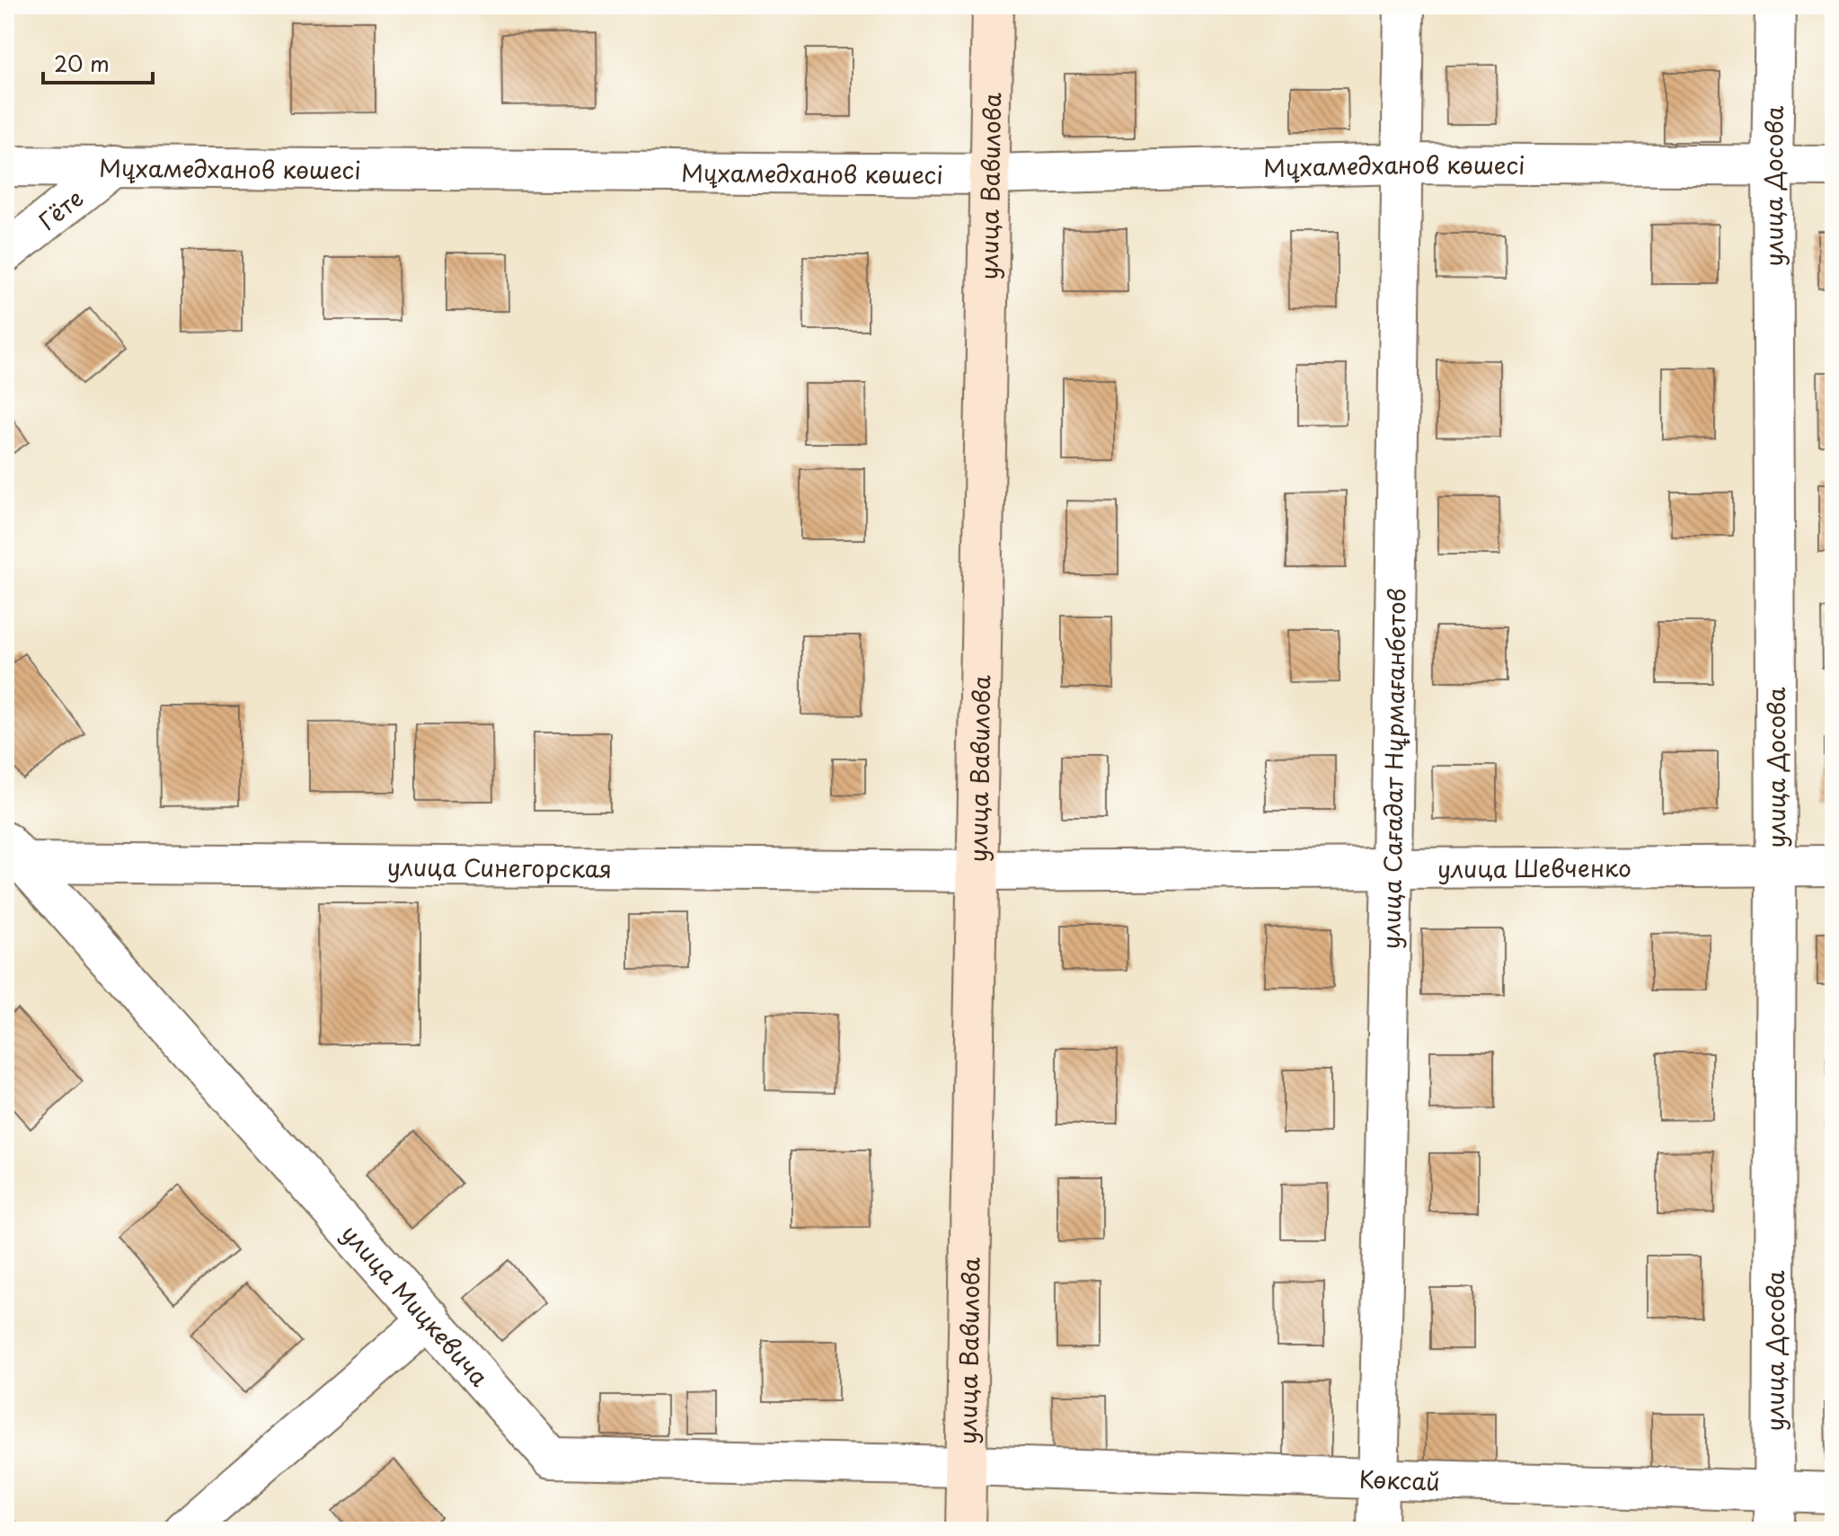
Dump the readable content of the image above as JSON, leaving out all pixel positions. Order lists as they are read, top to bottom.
{
  "streets": {
    "street": [
      "Мұхамедханов көшесі",
      "улица Вавилова",
      "улица Досова",
      "Гёте",
      "улица Сағадат Нұрмағанбетов",
      "улица Синегорская",
      "улица Шевченко",
      "улица Мицкевича",
      "Көксай"
    ]
  },
  "crossings": [
    ["Мұхамедханов көшесі", "улица Вавилова"],
    ["Мұхамедханов көшесі", "улица Досова"],
    ["Мұхамедханов көшесі", "Гёте"],
    ["Мұхамедханов көшесі", "улица Сағадат Нұрмағанбетов"],
    ["улица Вавилова", "улица Синегорская"],
    ["улица Вавилова", "улица Шевченко"],
    ["улица Вавилова", "улица Мицкевича"],
    ["улица Вавилова", "Көксай"],
    ["улица Досова", "улица Шевченко"],
    ["улица Досова", "Көксай"],
    ["улица Сағадат Нұрмағанбетов", "улица Шевченко"],
    ["улица Сағадат Нұрмағанбетов", "Көксай"],
    ["улица Синегорская", "улица Шевченко"],
    ["улица Синегорская", "улица Мицкевича"],
    ["улица Мицкевича", "Көксай"]
  ],
  "scale_bar": "20 m"
}
